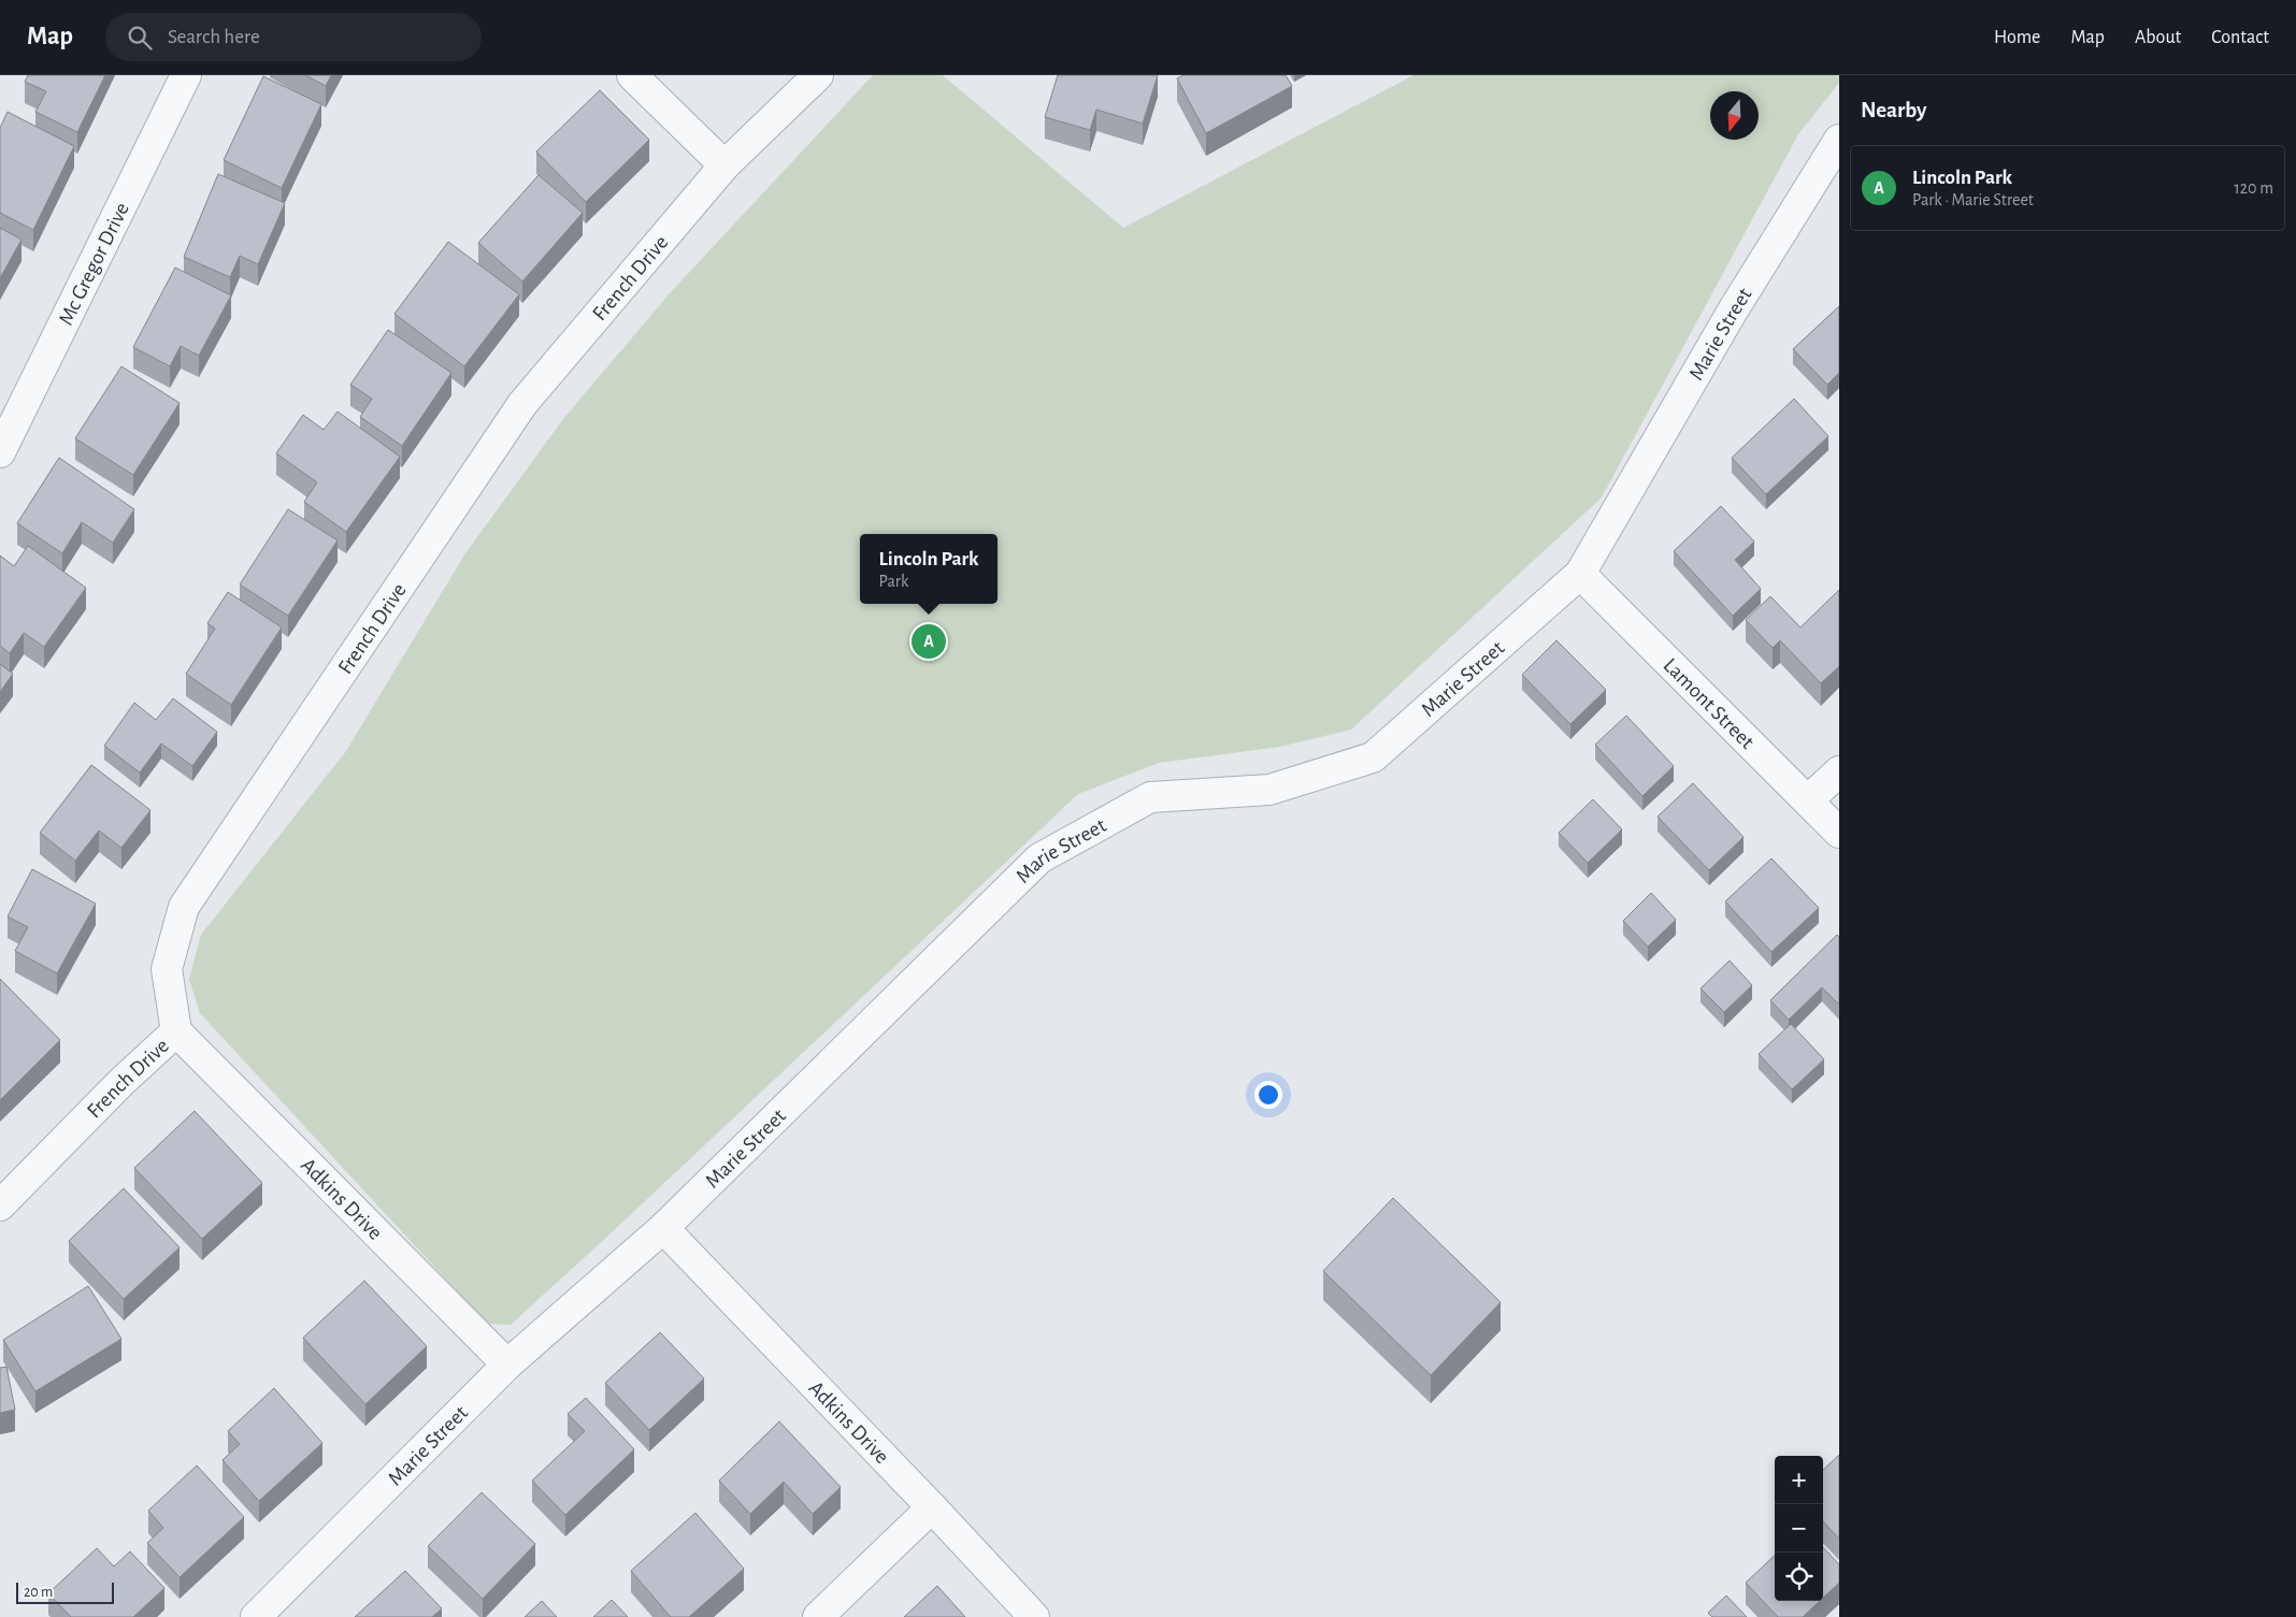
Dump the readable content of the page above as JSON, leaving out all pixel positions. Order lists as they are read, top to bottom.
{
  "streets": {
    "street": [
      "Mc Gregor Drive",
      "French Drive",
      "Marie Street",
      "Lamont Street",
      "Adkins Drive"
    ]
  },
  "crossings": [
    ["French Drive", "Adkins Drive"],
    ["Marie Street", "Lamont Street"],
    ["Marie Street", "Adkins Drive"]
  ],
  "scale_bar": "20 m",
  "north": "bottom",
  "page": {
    "header": "Map",
    "search": "Search here",
    "nav": [
      "Home",
      "Map",
      "About",
      "Contact"
    ],
    "heading": "Nearby",
    "list": [
      {
        "mark": "A",
        "name": "Lincoln Park",
        "note": "Park · Marie Street",
        "value": "120 m"
      }
    ],
    "popup": ["Lincoln Park", "Park"],
    "pins": "A",
    "map_buttons": ["+", "−"],
    "scale": "20 m"
  }
}
